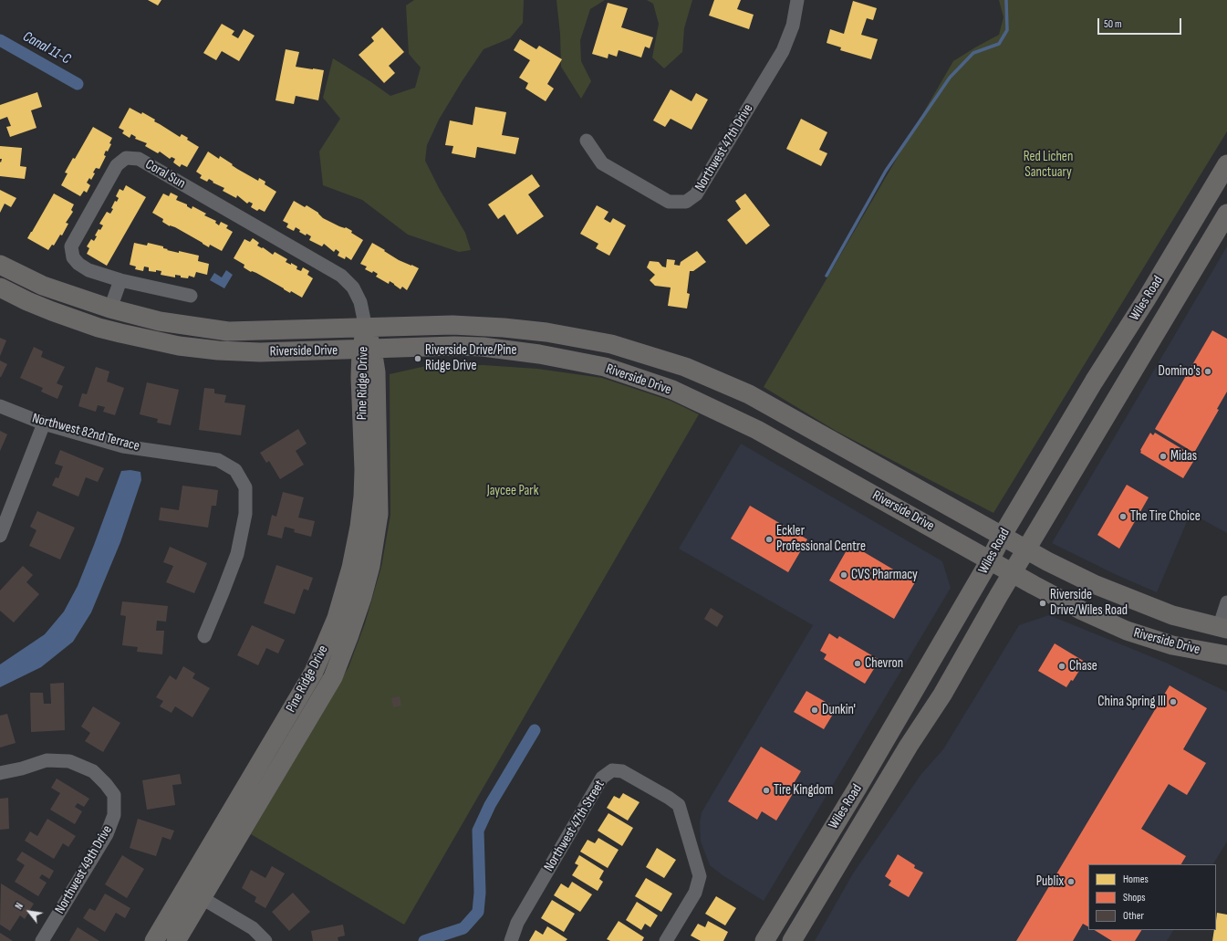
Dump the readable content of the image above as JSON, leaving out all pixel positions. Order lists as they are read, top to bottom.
{
  "streets": {
    "street": [
      "Northwest 47th Drive",
      "Coral Sun",
      "Wiles Road",
      "Riverside Drive",
      "Pine Ridge Drive",
      "Northwest 82nd Terrace",
      "Northwest 47th Street",
      "Northwest 49th Drive"
    ]
  },
  "crossings": [
    ["Coral Sun", "Riverside Drive"],
    ["Coral Sun", "Pine Ridge Drive"],
    ["Wiles Road", "Riverside Drive"],
    ["Riverside Drive", "Pine Ridge Drive"]
  ],
  "water": ["Canal 11-C"],
  "parks": ["Red Lichen Sanctuary", "Jaycee Park"],
  "places": [
    "Riverside Drive/Pine Ridge Drive",
    "Domino's",
    "Midas",
    "The Tire Choice",
    "Eckler Professional Centre",
    "CVS Pharmacy",
    "Riverside Drive/Wiles Road",
    "Chevron",
    "Chase",
    "China Spring III",
    "Dunkin'",
    "Tire Kingdom",
    "Publix"
  ],
  "legend": ["Homes", "Shops", "Other"],
  "scale_bar": "50 m",
  "north": "top left"
}
